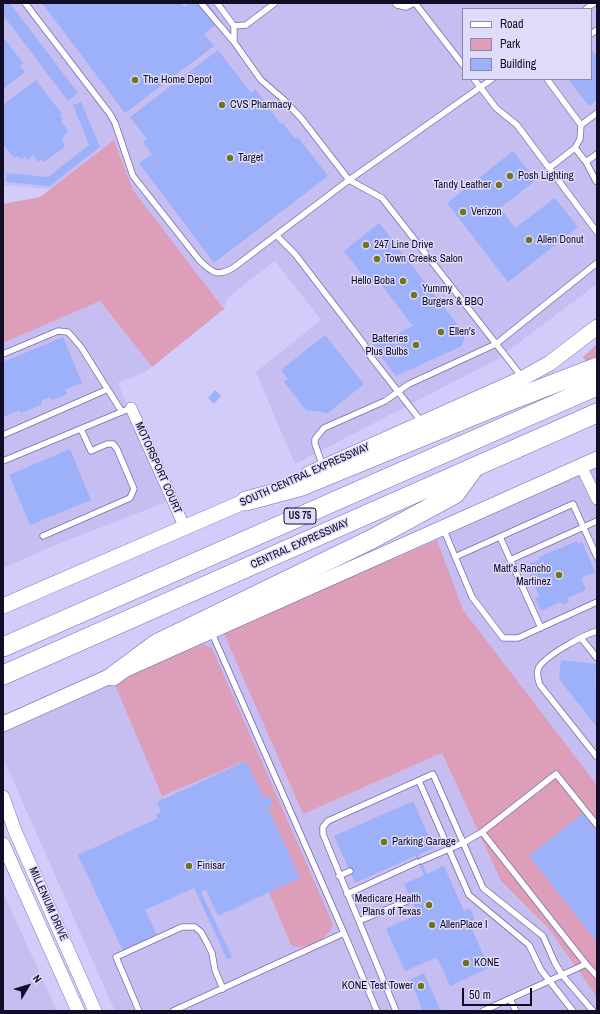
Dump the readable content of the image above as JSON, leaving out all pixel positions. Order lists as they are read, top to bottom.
{
  "streets": {
    "highway": ["US 75", "CENTRAL EXPRESSWAY"],
    "main road": ["SOUTH CENTRAL EXPRESSWAY"],
    "street": ["MOTORSPORT COURT", "MILLENIUM DRIVE"]
  },
  "crossings": [
    ["MOTORSPORT COURT", "SOUTH CENTRAL EXPRESSWAY"]
  ],
  "places": [
    "The Home Depot",
    "CVS Pharmacy",
    "Target",
    "Posh Lighting",
    "Tandy Leather",
    "Verizon",
    "Allen Donut",
    "247 Line Drive",
    "Town Creeks Salon",
    "Hello Boba",
    "Yummy Burgers & BBQ",
    "Ellen's",
    "Batteries Plus Bulbs",
    "Matt’s Rancho Martinez",
    "Parking Garage",
    "Finisar",
    "Medicare Health Plans of Texas",
    "AllenPlace I",
    "KONE",
    "KONE Test Tower"
  ],
  "legend": ["Road", "Park", "Building"],
  "scale_bar": "50 m",
  "north": "top right"
}
